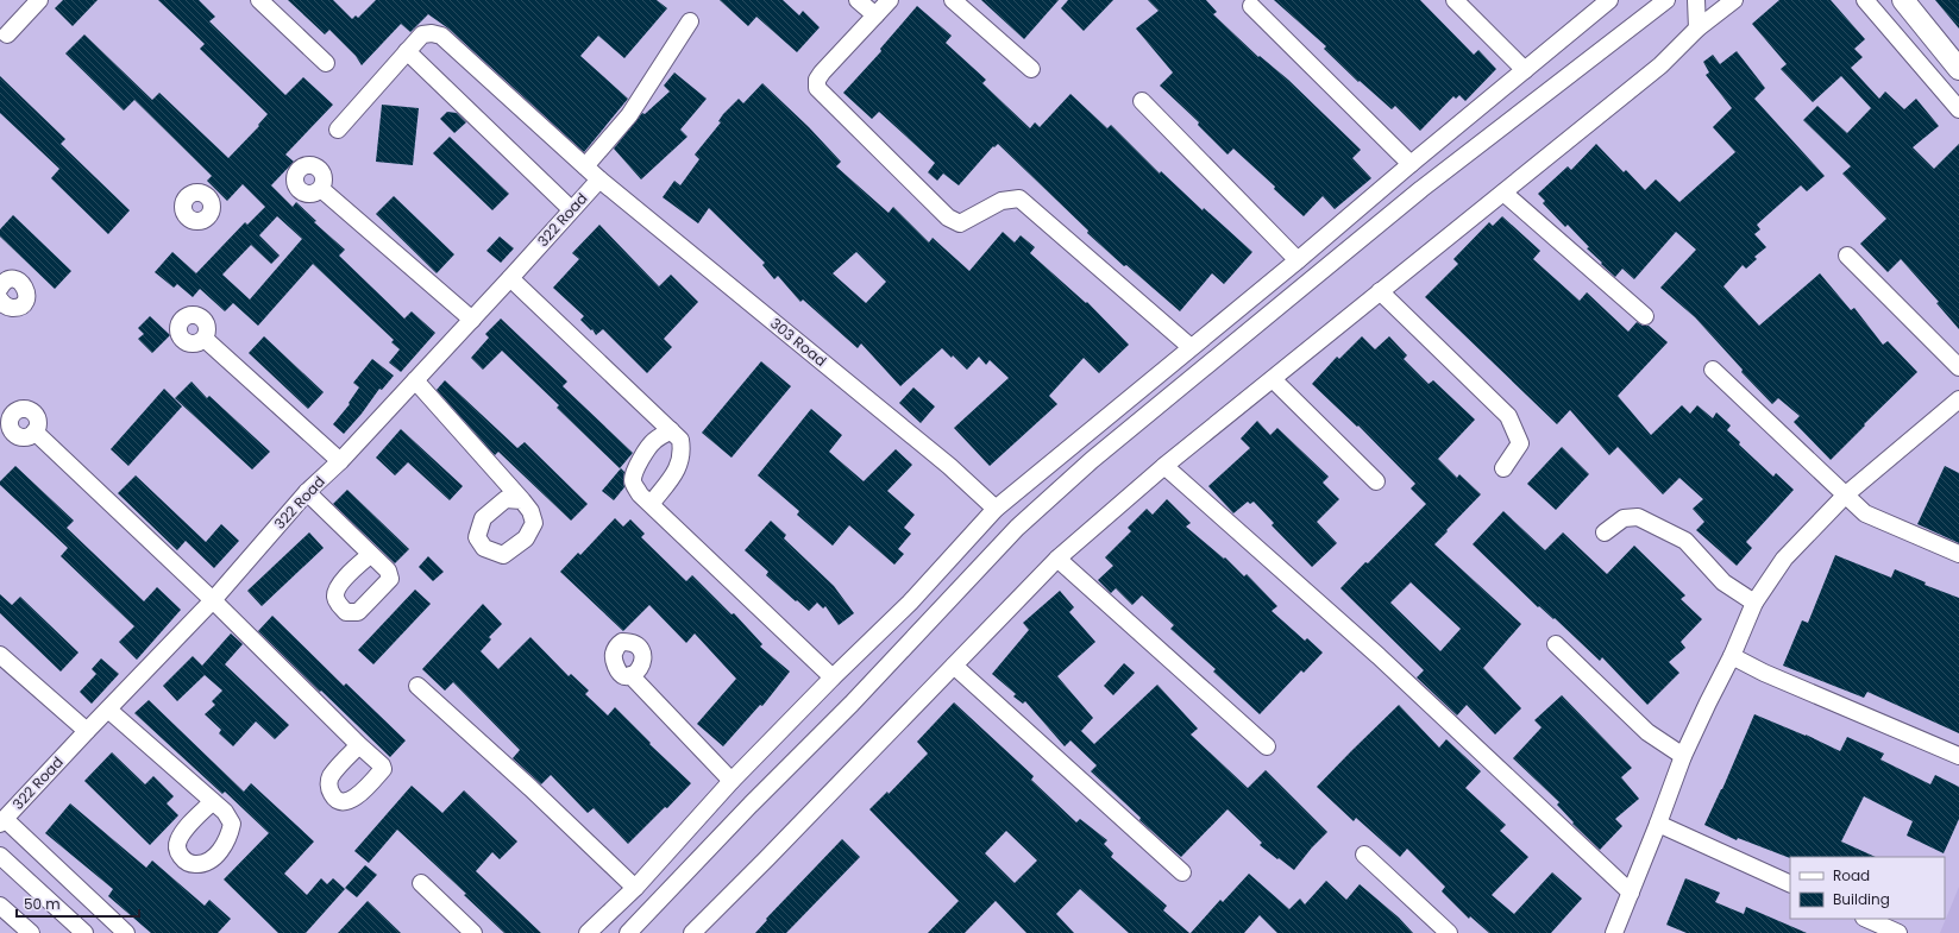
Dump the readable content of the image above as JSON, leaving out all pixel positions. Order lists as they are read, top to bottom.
{
  "streets": {
    "street": ["322 Road", "303 Road"]
  },
  "crossings": [
    ["322 Road", "303 Road"]
  ],
  "legend": ["Road", "Building"],
  "scale_bar": "50 m"
}
